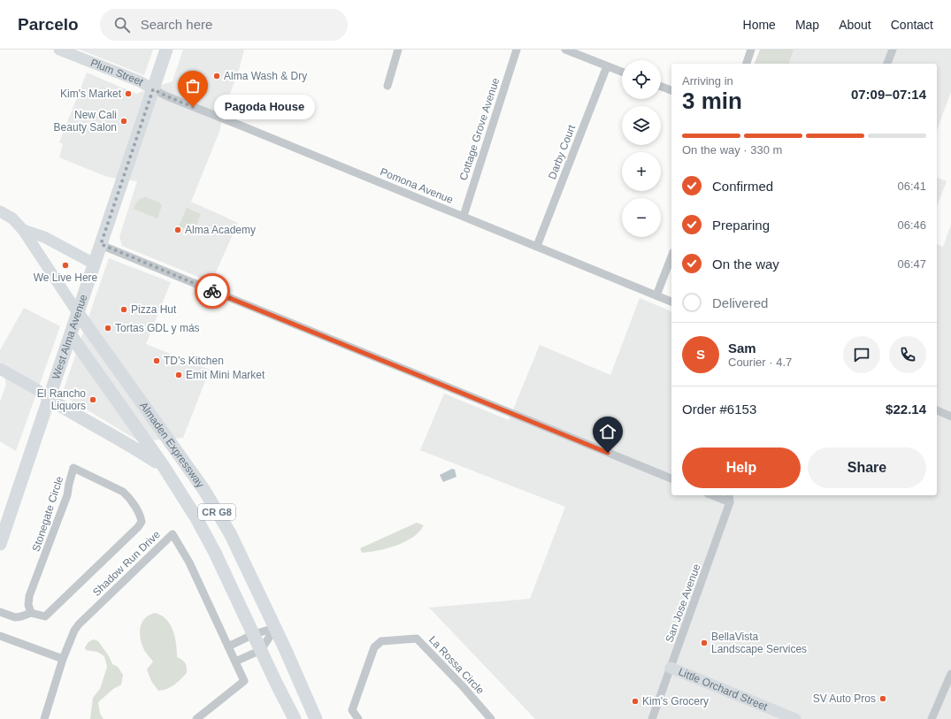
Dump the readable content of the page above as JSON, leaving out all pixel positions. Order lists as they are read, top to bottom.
{
  "streets": {
    "main road": ["West Alma Avenue", "Almaden Expressway", "CR G8"],
    "street": [
      "Plum Street",
      "Cottage Grove Avenue",
      "Darby Court",
      "Pomona Avenue",
      "Stonegate Circle",
      "Shadow Run Drive",
      "San Jose Avenue",
      "La Rossa Circle",
      "Little Orchard Street"
    ]
  },
  "crossings": [
    ["Plum Street", "Pomona Avenue"],
    ["Plum Street", "West Alma Avenue"],
    ["Cottage Grove Avenue", "Pomona Avenue"],
    ["Darby Court", "Pomona Avenue"],
    ["Pomona Avenue", "West Alma Avenue"],
    ["West Alma Avenue", "Almaden Expressway"],
    ["San Jose Avenue", "Little Orchard Street"]
  ],
  "places": [
    "Alma Wash & Dry",
    "Kim's Market",
    "Pagoda House",
    "New Cali Beauty Salon",
    "Alma Academy",
    "We Live Here",
    "Pizza Hut",
    "Tortas GDL y más",
    "TD’s Kitchen",
    "Emit Mini Market",
    "El Rancho Liquors",
    "BellaVista Landscape Services",
    "SV Auto Pros",
    "Kim's Grocery"
  ],
  "page": {
    "header": "Parcelo",
    "search": "Search here",
    "nav": [
      "Home",
      "Map",
      "About",
      "Contact"
    ],
    "map_buttons": ["+", "−"],
    "heading": ["3 min", "Arriving in", "07:09–07:14"],
    "panel": [
      "Sam",
      "Courier · 4.7",
      "Order #6153",
      "$22.14"
    ],
    "bubble": "Pagoda House",
    "bar": "On the way · 330 m",
    "list": [
      ["Confirmed", "06:41"],
      ["Preparing", "06:46"],
      ["On the way", "06:47"],
      "Delivered"
    ],
    "round": "S",
    "buttons": ["Help", "Share"]
  }
}
